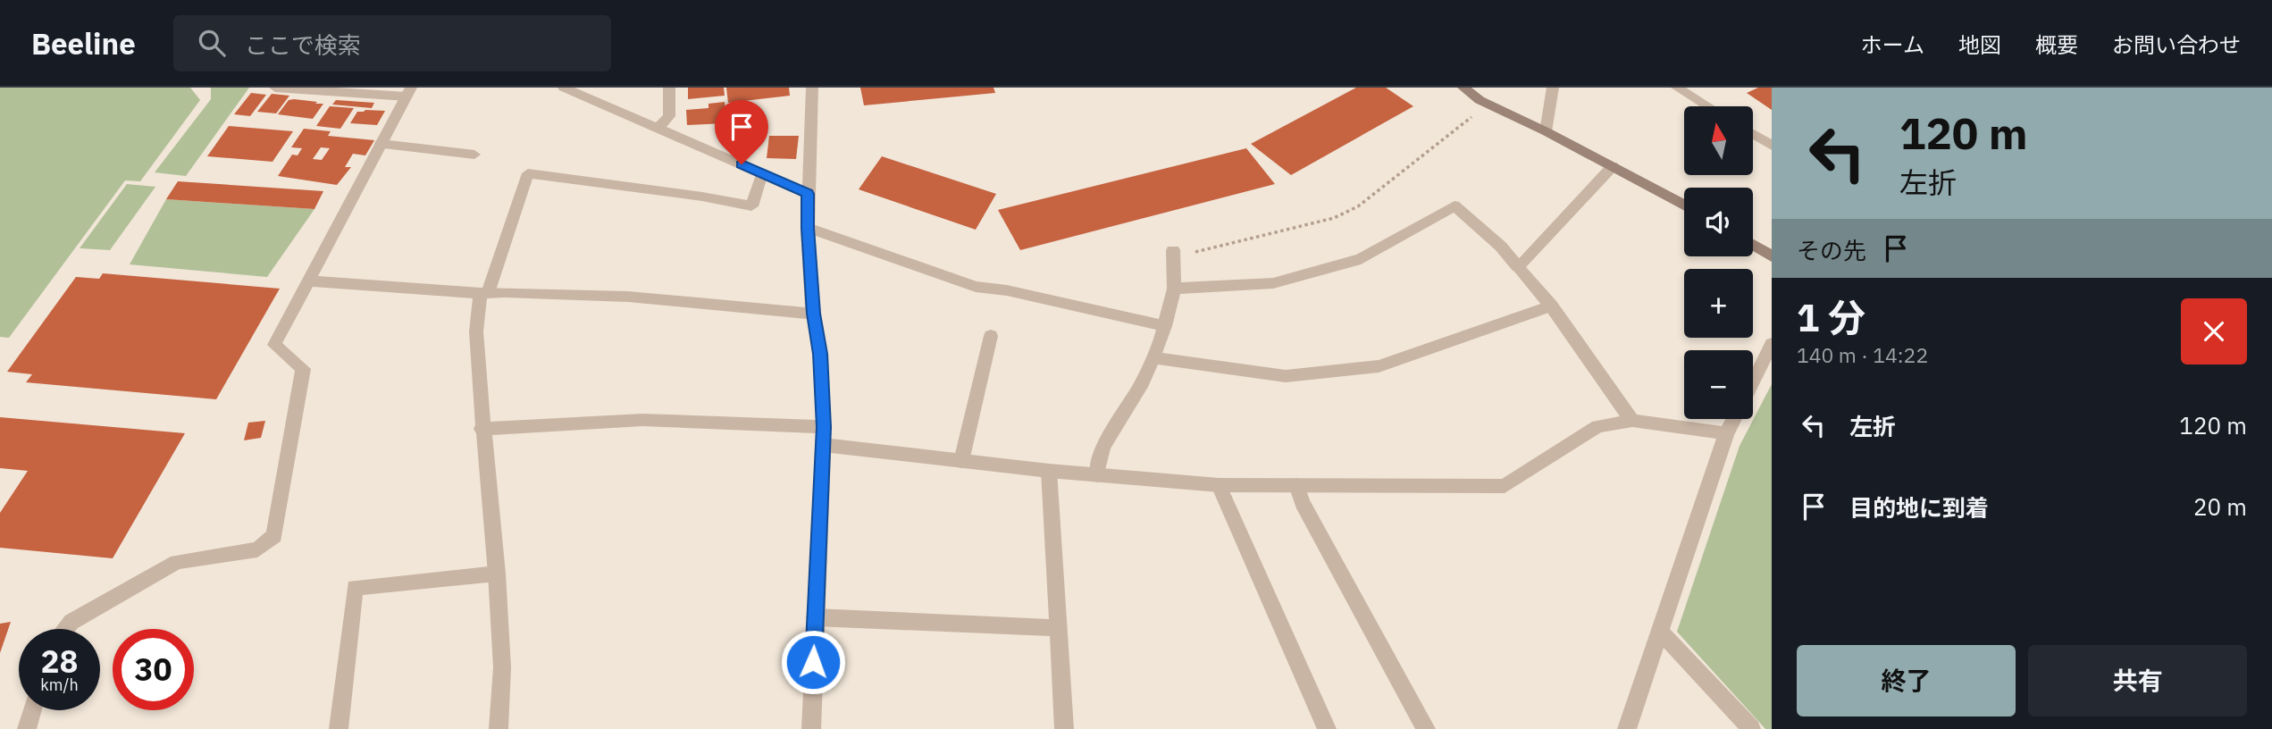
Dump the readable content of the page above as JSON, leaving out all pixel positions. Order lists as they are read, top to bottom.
{
  "north": "top",
  "page": {
    "header": "Beeline",
    "search": "ここで検索",
    "nav": [
      "ホーム",
      "地図",
      "概要",
      "お問い合わせ"
    ],
    "turn": ["120 m", "左折"],
    "map_buttons": ["+", "−"],
    "then": "その先",
    "heading": ["1 分", "140 m · 14:22"],
    "list": [
      {
        "name": "左折",
        "value": "120 m"
      },
      {
        "name": "目的地に到着",
        "value": "20 m"
      }
    ],
    "speed": "28 km/h",
    "limit": "30",
    "buttons": ["終了", "共有"]
  }
}
